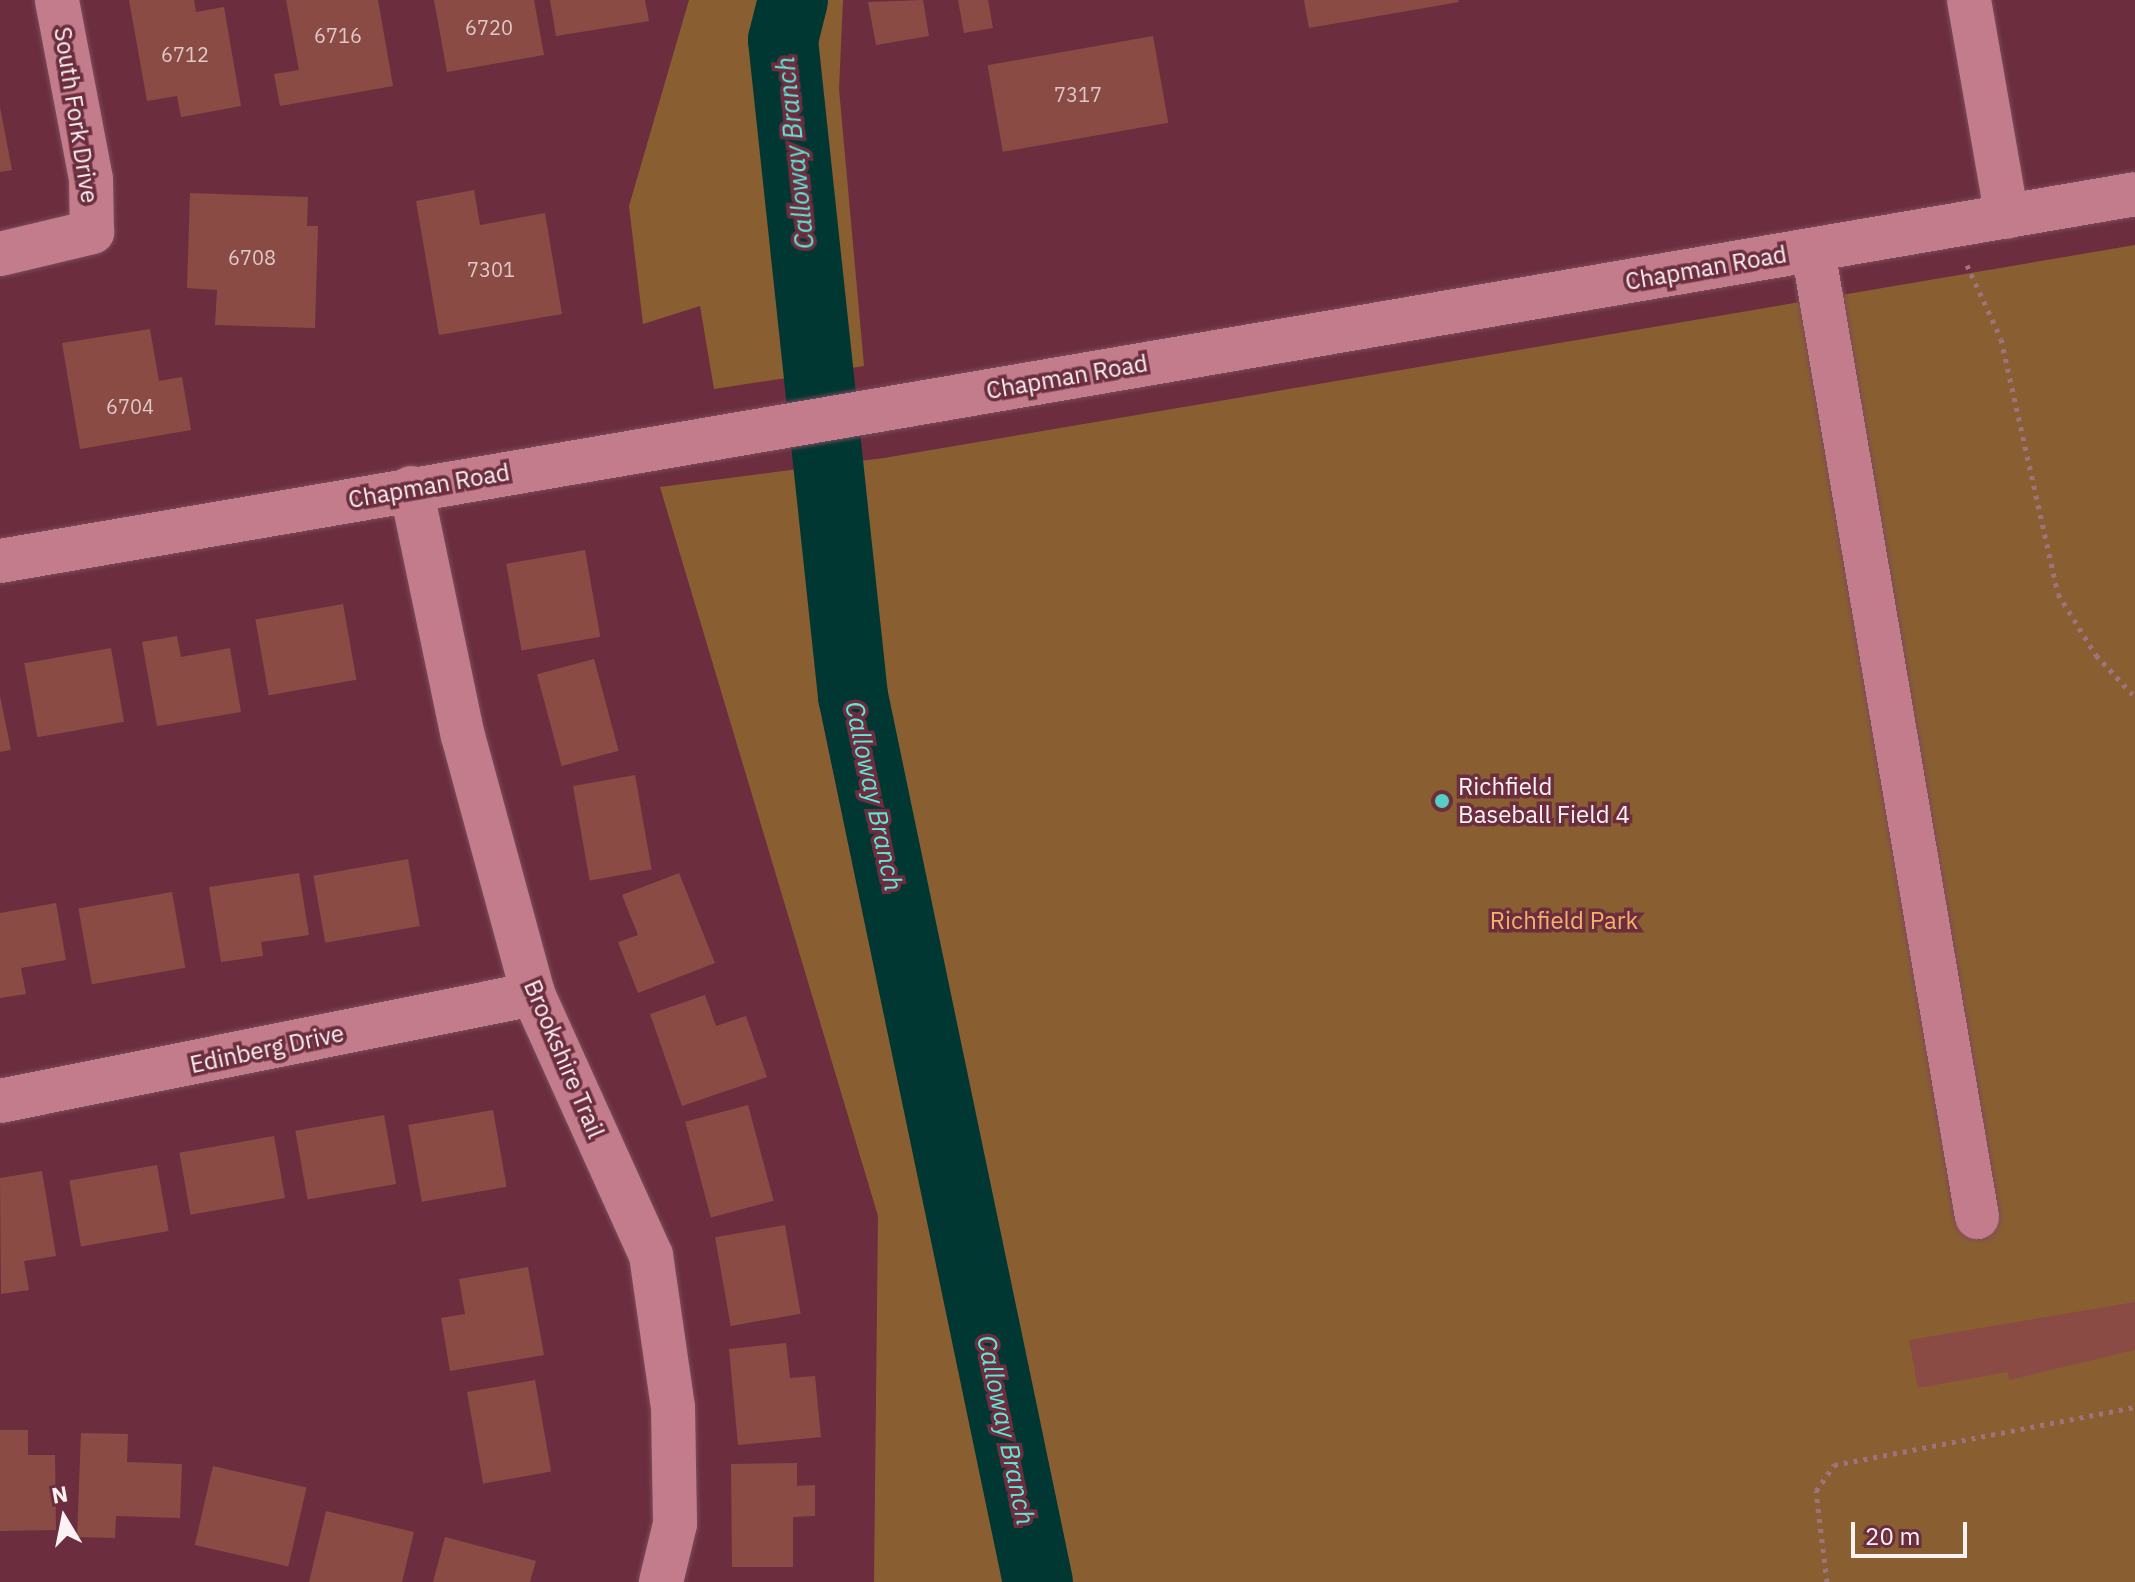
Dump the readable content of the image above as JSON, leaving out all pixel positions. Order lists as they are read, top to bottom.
{
  "streets": {
    "street": [
      "South Fork Drive",
      "Chapman Road",
      "Edinberg Drive",
      "Brookshire Trail"
    ]
  },
  "crossings": [
    ["Chapman Road", "Brookshire Trail"],
    ["Edinberg Drive", "Brookshire Trail"]
  ],
  "water": ["Calloway Branch"],
  "parks": ["Richfield Park"],
  "places": ["Richfield Baseball Field 4"],
  "house_numbers": [
    "6720",
    "6716",
    "6712",
    "7317",
    "6708",
    "7301",
    "6704"
  ],
  "scale_bar": "20 m",
  "north": "top"
}
